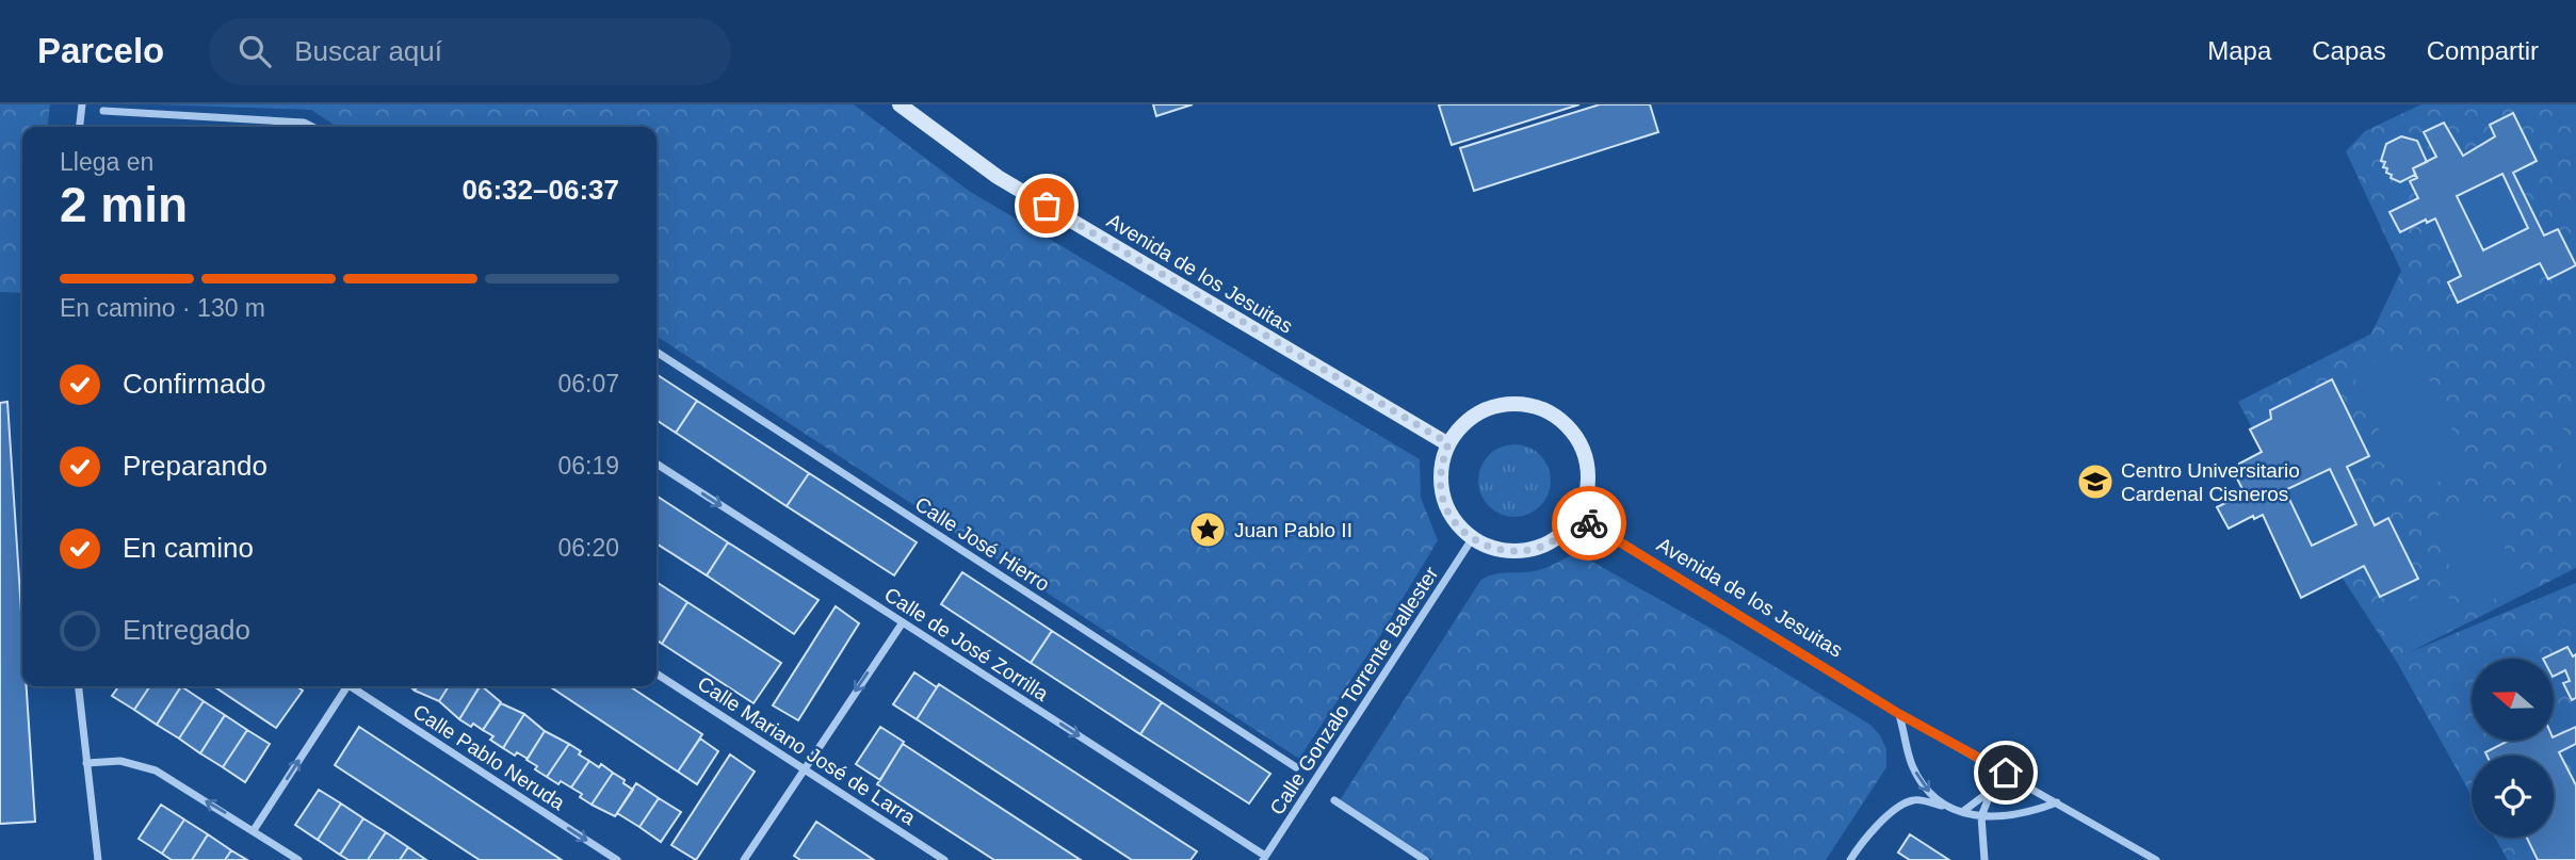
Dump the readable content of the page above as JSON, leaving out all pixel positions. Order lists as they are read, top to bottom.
{
  "streets": {
    "street": [
      "Avenida de los Jesuitas",
      "Calle José Hierro",
      "Calle de José Zorrilla",
      "Calle Gonzalo Torrente Ballester",
      "Calle Mariano José de Larra",
      "Calle Pablo Neruda"
    ]
  },
  "crossings": [
    ["Avenida de los Jesuitas", "Calle Gonzalo Torrente Ballester"],
    ["Calle de José Zorrilla", "Calle Gonzalo Torrente Ballester"]
  ],
  "one_way": ["Calle de José Zorrilla", "Calle Pablo Neruda"],
  "places": {
    "school or university": ["Centro Universitario Cardenal Cisneros"],
    "place": ["Juan Pablo II"]
  },
  "north": "left",
  "page": {
    "header": "Parcelo",
    "search": "Buscar aquí",
    "nav": ["Mapa", "Capas", "Compartir"],
    "heading": ["2 min", "Llega en", "06:32–06:37"],
    "bar": "En camino · 130 m",
    "list": [
      ["Confirmado", "06:07"],
      ["Preparando", "06:19"],
      ["En camino", "06:20"],
      "Entregado"
    ]
  }
}
